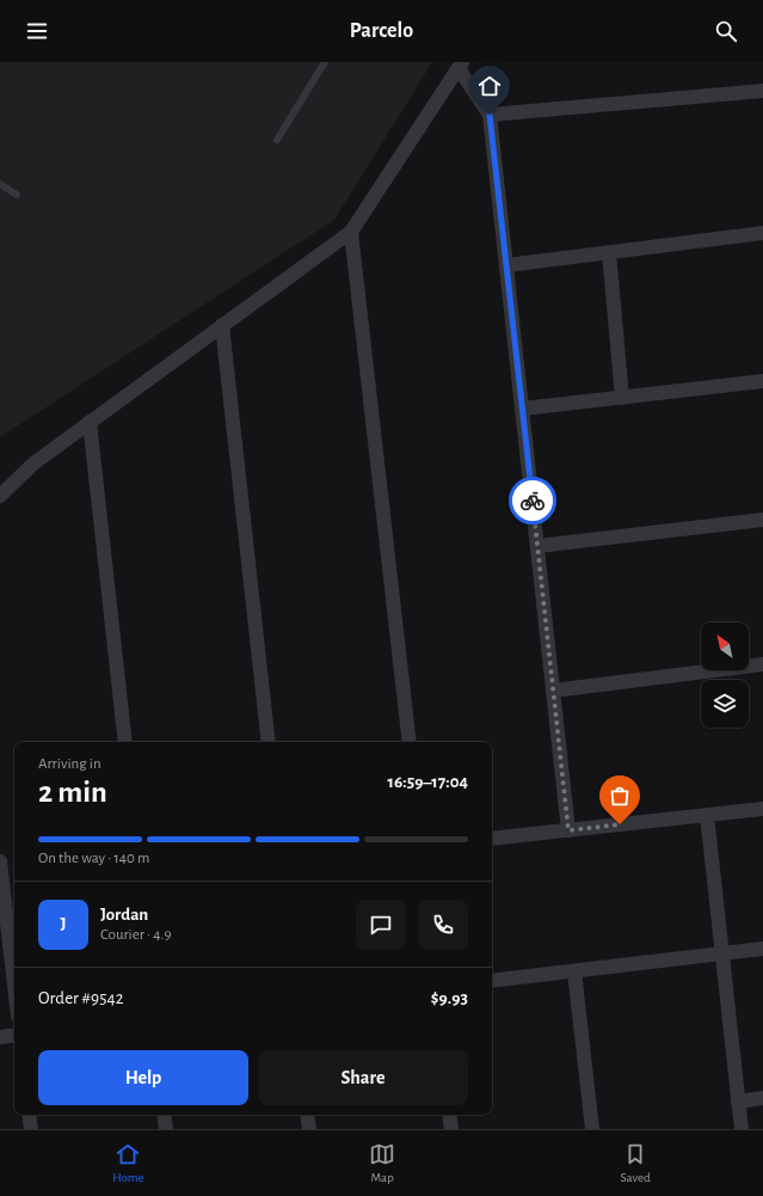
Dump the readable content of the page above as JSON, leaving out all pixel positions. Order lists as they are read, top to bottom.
{
  "north": "top left",
  "page": {
    "header": "Parcelo",
    "heading": ["2 min", "Arriving in", "16:59–17:04"],
    "panel": [
      "Jordan",
      "Courier · 4.9",
      "Order #9542",
      "$9.93"
    ],
    "bar": "On the way · 140 m",
    "round": "J",
    "buttons": ["Help", "Share"],
    "tabs": ["Home", "Map", "Saved"]
  }
}
